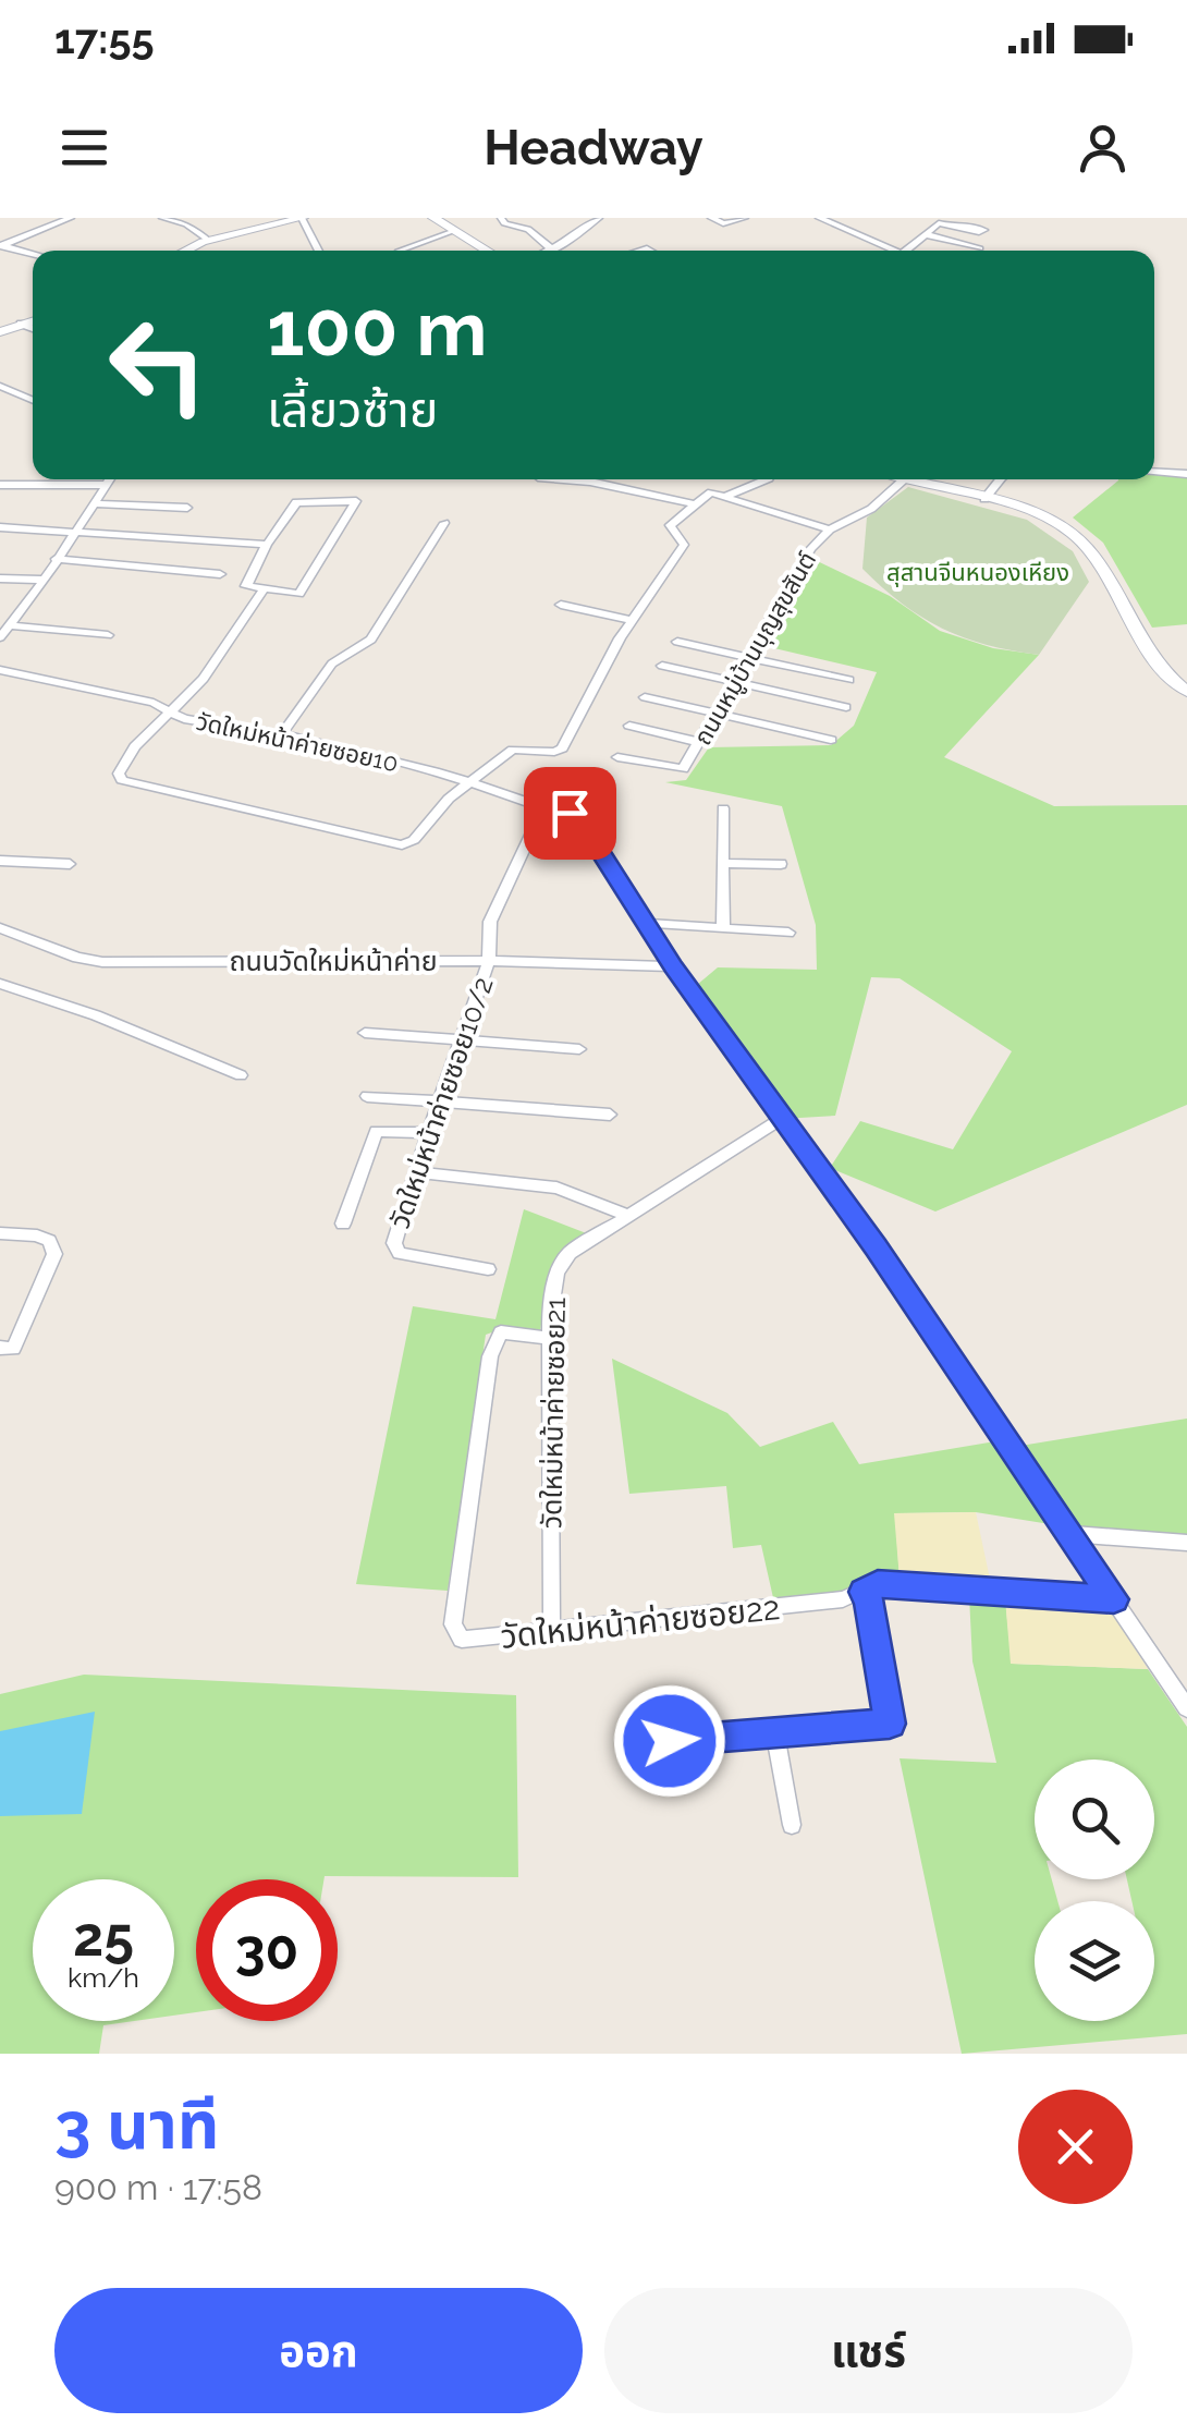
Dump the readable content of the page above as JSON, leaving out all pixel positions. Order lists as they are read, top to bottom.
{
  "streets": {
    "street": [
      "ถนนหมู่บ้านบุญสุขสันต์",
      "วัดใหม่หน้าค่ายซอย10",
      "ถนนวัดใหม่หน้าค่าย",
      "วัดใหม่หน้าค่ายซอย10/2",
      "วัดใหม่หน้าค่ายซอย21",
      "วัดใหม่หน้าค่ายซอย22"
    ]
  },
  "crossings": [
    ["วัดใหม่หน้าค่ายซอย10", "ถนนวัดใหม่หน้าค่าย"],
    ["วัดใหม่หน้าค่ายซอย10", "วัดใหม่หน้าค่ายซอย10/2"],
    ["วัดใหม่หน้าค่ายซอย10", "วัดใหม่หน้าค่ายซอย21"],
    ["วัดใหม่หน้าค่ายซอย10", "วัดใหม่หน้าค่ายซอย22"],
    ["ถนนวัดใหม่หน้าค่าย", "วัดใหม่หน้าค่ายซอย10/2"],
    ["วัดใหม่หน้าค่ายซอย21", "วัดใหม่หน้าค่ายซอย22"]
  ],
  "parks": ["สุสานจีนหนองเหียง"],
  "page": {
    "status": "17:55",
    "header": "Headway",
    "turn": ["100 m", "เลี้ยวซ้าย"],
    "speed": "25 km/h",
    "limit": "30",
    "heading": ["3 นาที", "900 m · 17:58"],
    "buttons": ["ออก", "แชร์"]
  }
}
